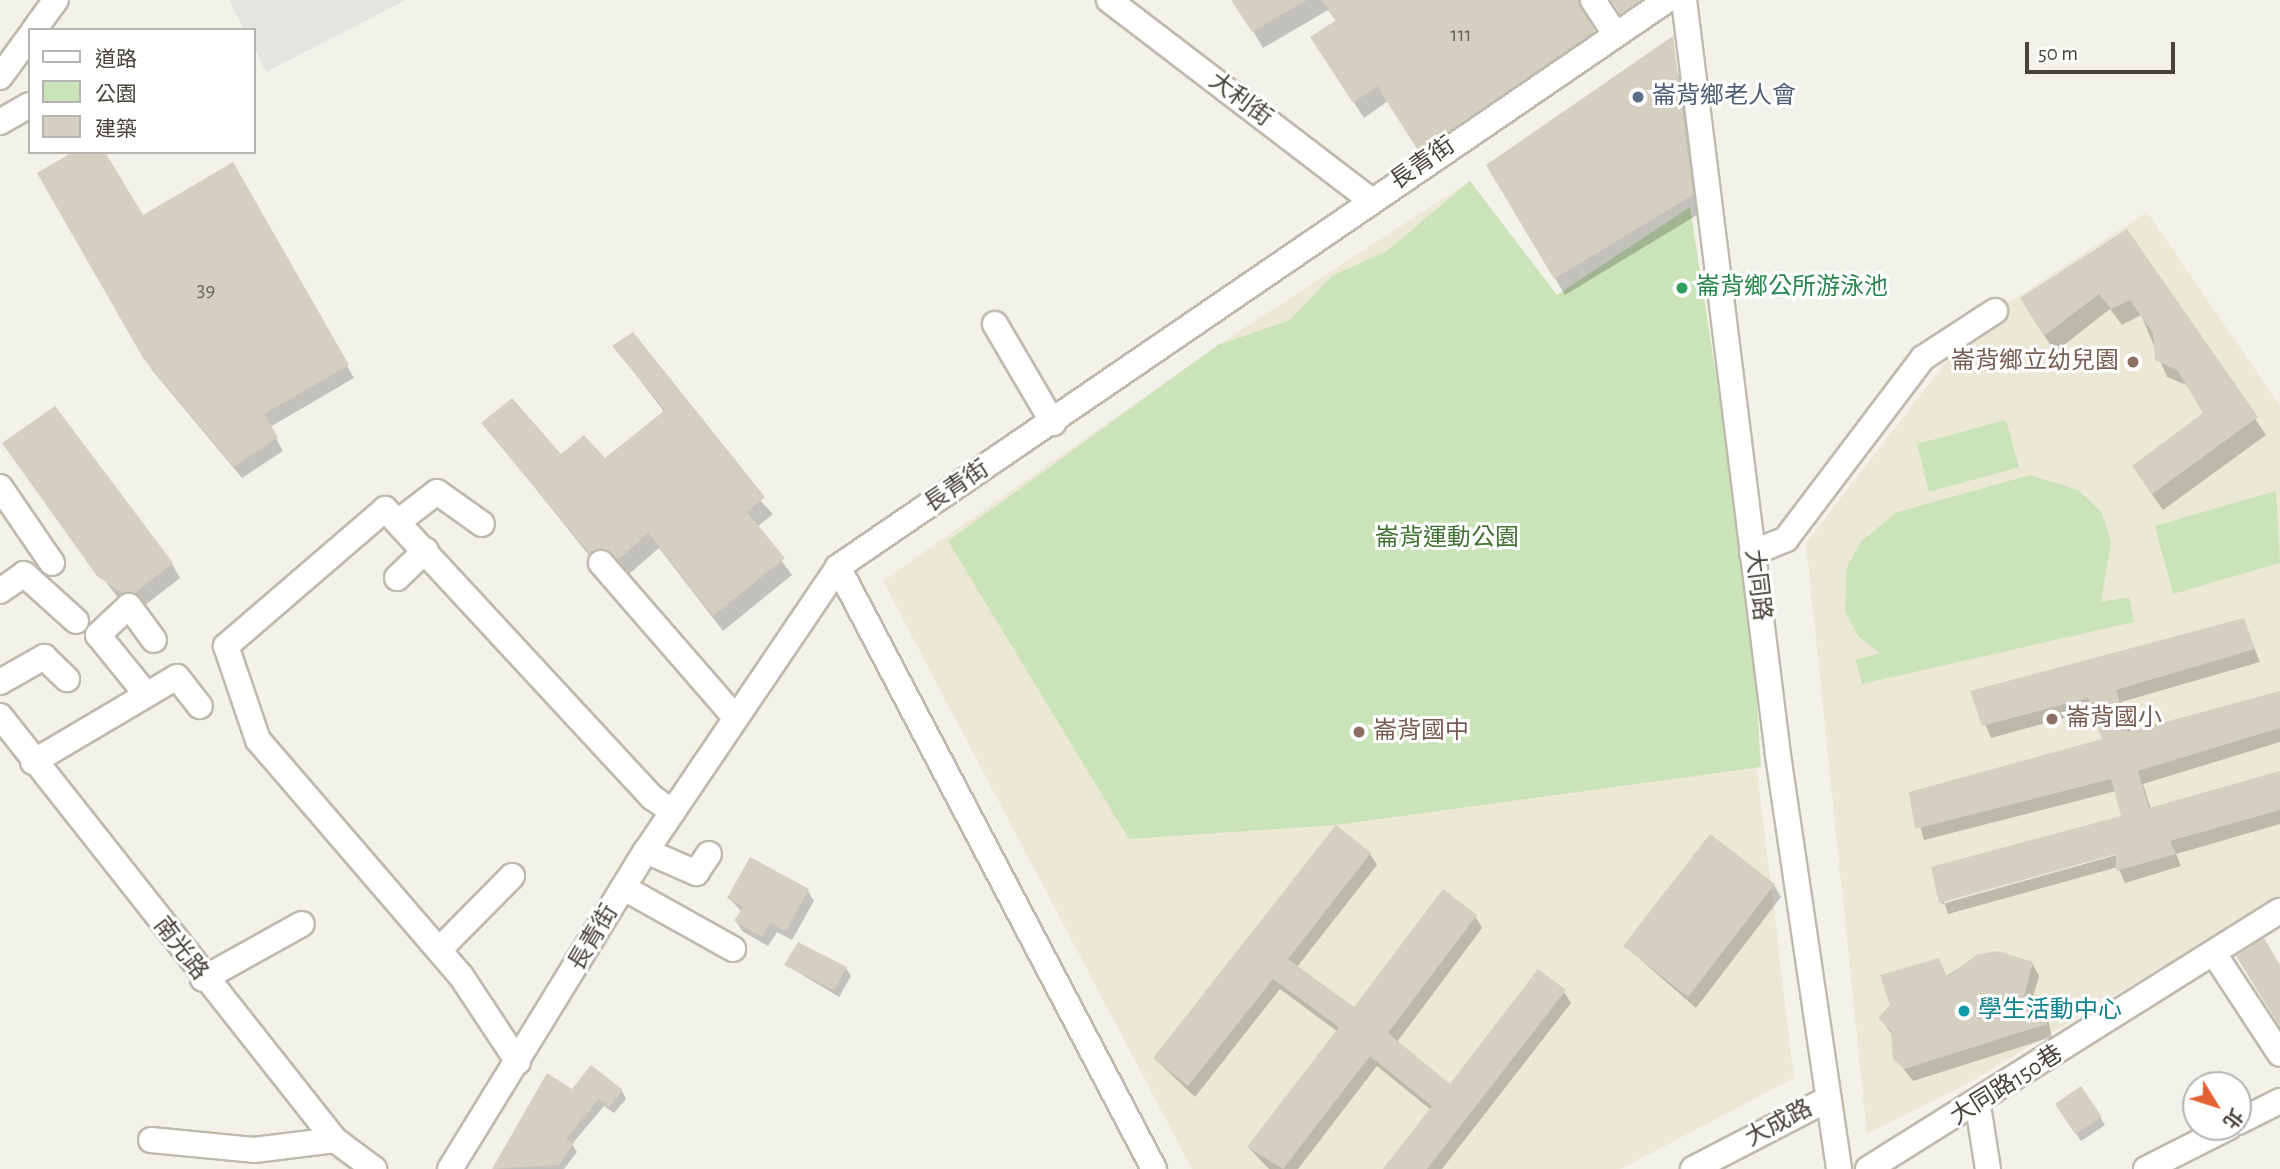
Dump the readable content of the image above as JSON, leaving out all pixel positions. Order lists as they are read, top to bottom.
{
  "streets": {
    "street": [
      "大利街",
      "長青街",
      "大同路",
      "南光路",
      "大同路150巷",
      "大成路"
    ]
  },
  "crossings": [
    ["大利街", "長青街"],
    ["大同路", "大成路"]
  ],
  "parks": ["崙背運動公園"],
  "places": [
    "崙背鄉老人會",
    "崙背鄉公所游泳池",
    "崙背鄉立幼兒園",
    "崙背國小",
    "崙背國中",
    "學生活動中心"
  ],
  "house_numbers": ["111", "39"],
  "legend": ["道路", "公園", "建築"],
  "scale_bar": "50 m",
  "north": "bottom right"
}
